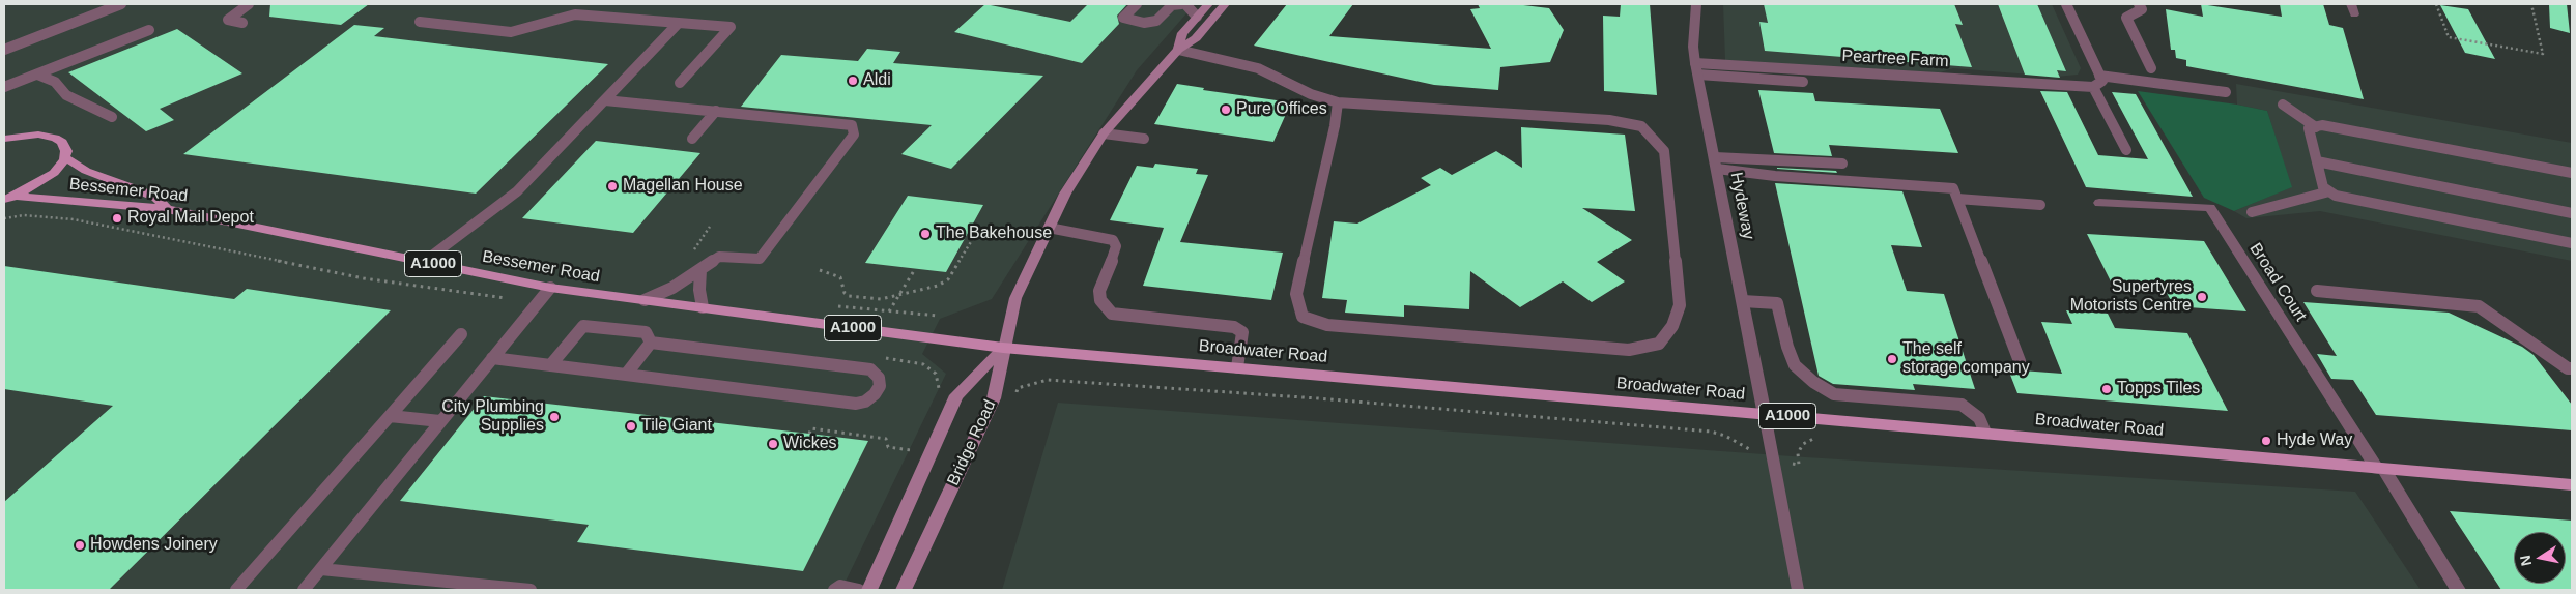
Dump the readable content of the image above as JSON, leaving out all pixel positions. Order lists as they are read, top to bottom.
{
  "streets": {
    "main road": ["Bessemer Road", "A1000", "Broadwater Road"],
    "street": ["Hydeway", "Broad Court", "Bridge Road"],
    "lane": ["Peartree Farm"]
  },
  "crossings": [
    ["Peartree Farm", "Hydeway"],
    ["Bessemer Road", "A1000"],
    ["Bessemer Road", "Broadwater Road"],
    ["Bessemer Road", "Bridge Road"],
    ["Hydeway", "Broadwater Road"],
    ["Broad Court", "Broadwater Road"],
    ["Broadwater Road", "Bridge Road"]
  ],
  "places": [
    "Aldi",
    "Pure Offices",
    "Magellan House",
    "Royal Mail Depot",
    "The Bakehouse",
    "Supertyres Motorists Centre",
    "The self storage company",
    "Topps Tiles",
    "City Plumbing Supplies",
    "Tile Giant",
    "Hyde Way",
    "Wickes",
    "Howdens Joinery"
  ],
  "north": "left"
}
